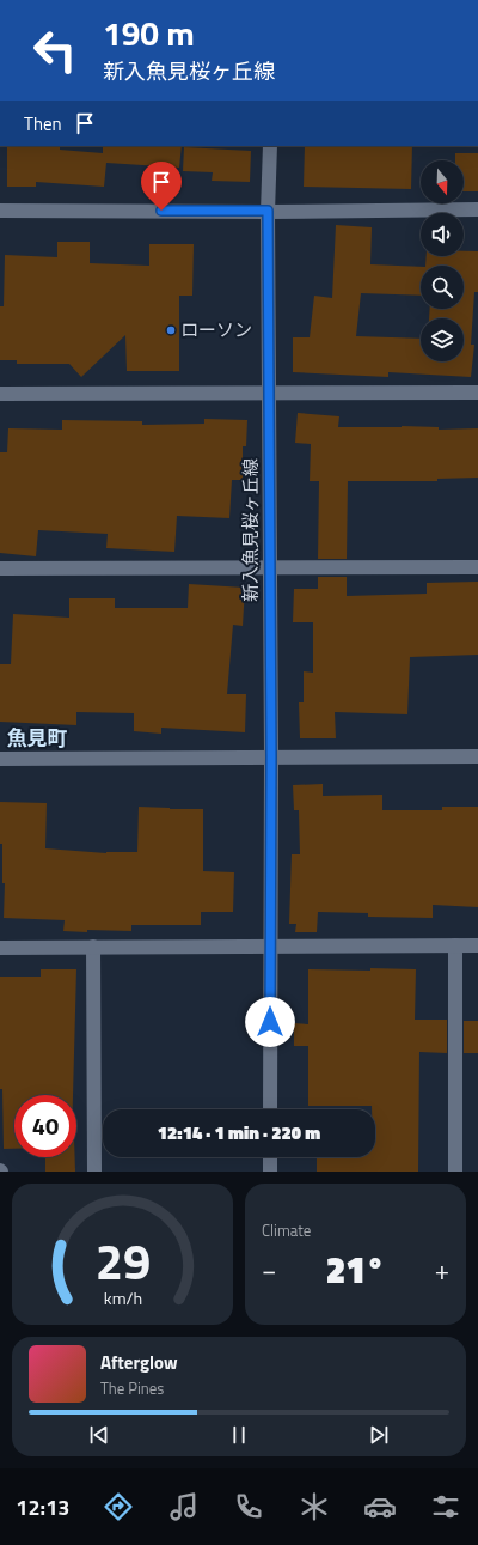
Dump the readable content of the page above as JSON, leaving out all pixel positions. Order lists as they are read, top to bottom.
{
  "streets": {
    "street": ["新入魚見桜ヶ丘線"]
  },
  "districts": ["魚見町"],
  "places": ["ローソン"],
  "north": "bottom",
  "page": {
    "turn": ["190 m", "新入魚見桜ヶ丘線"],
    "then": "Then",
    "limit": "40",
    "trip": "12:14 · 1 min · 220 m",
    "tile": "Climate",
    "heat": ["−", "21°", "+"],
    "song": ["Afterglow", "The Pines"],
    "tabs": "12:13",
    "gauge": ["29", "km/h"]
  }
}
